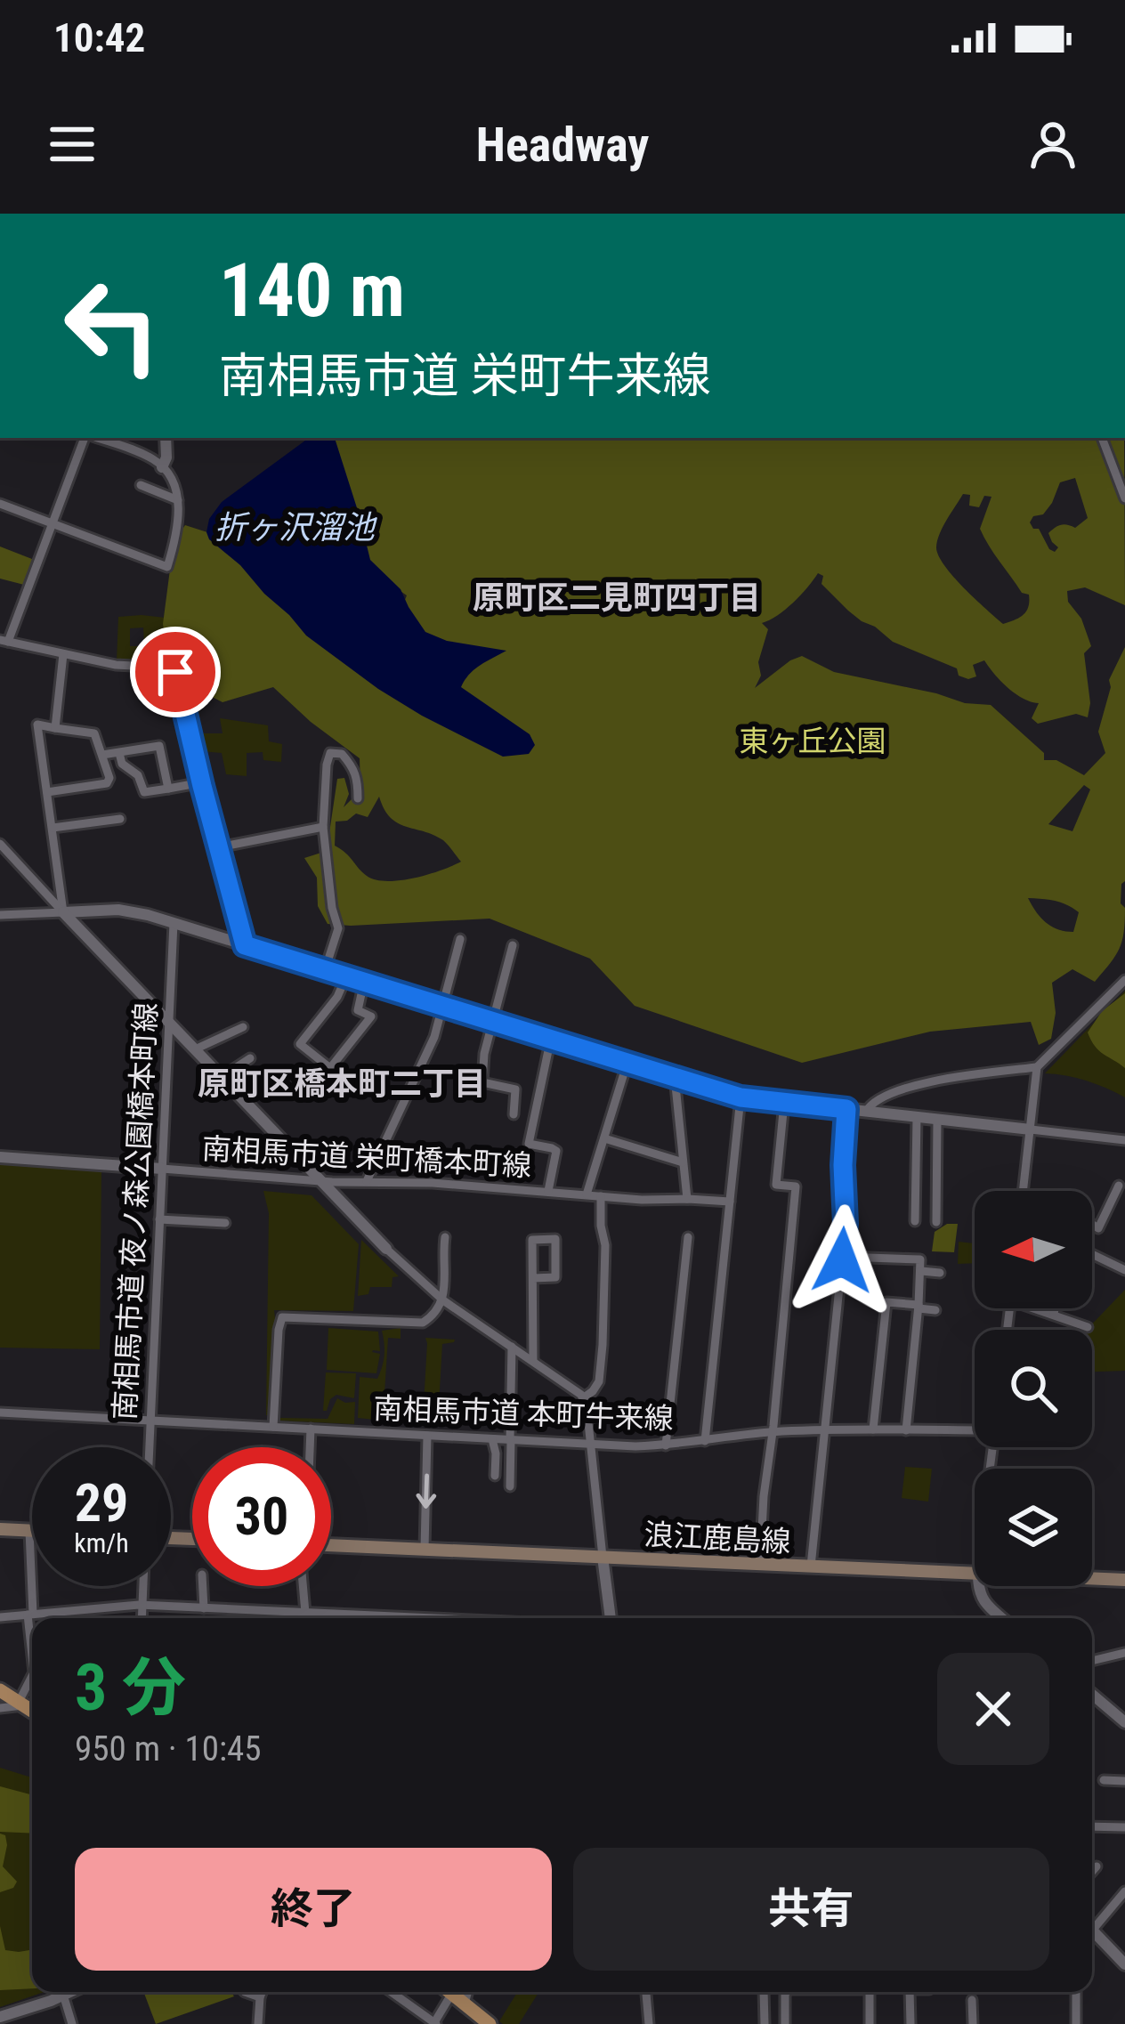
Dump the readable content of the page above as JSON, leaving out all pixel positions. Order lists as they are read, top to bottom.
{
  "streets": {
    "main road": ["浪江鹿島線"],
    "street": ["南相馬市道 栄町橋本町線", "南相馬市道 夜ノ森公園橋本町線", "南相馬市道 本町牛来線"]
  },
  "crossings": [
    ["南相馬市道 栄町橋本町線", "南相馬市道 夜ノ森公園橋本町線"],
    ["南相馬市道 夜ノ森公園橋本町線", "南相馬市道 本町牛来線"]
  ],
  "districts": ["原町区二見町四丁目", "原町区橋本町二丁目"],
  "water": ["折ヶ沢溜池"],
  "parks": ["東ヶ丘公園"],
  "north": "left",
  "page": {
    "status": "10:42",
    "header": "Headway",
    "turn": ["140 m", "南相馬市道 栄町牛来線"],
    "speed": "29 km/h",
    "limit": "30",
    "heading": ["3 分", "950 m · 10:45"],
    "buttons": ["終了", "共有"]
  }
}
